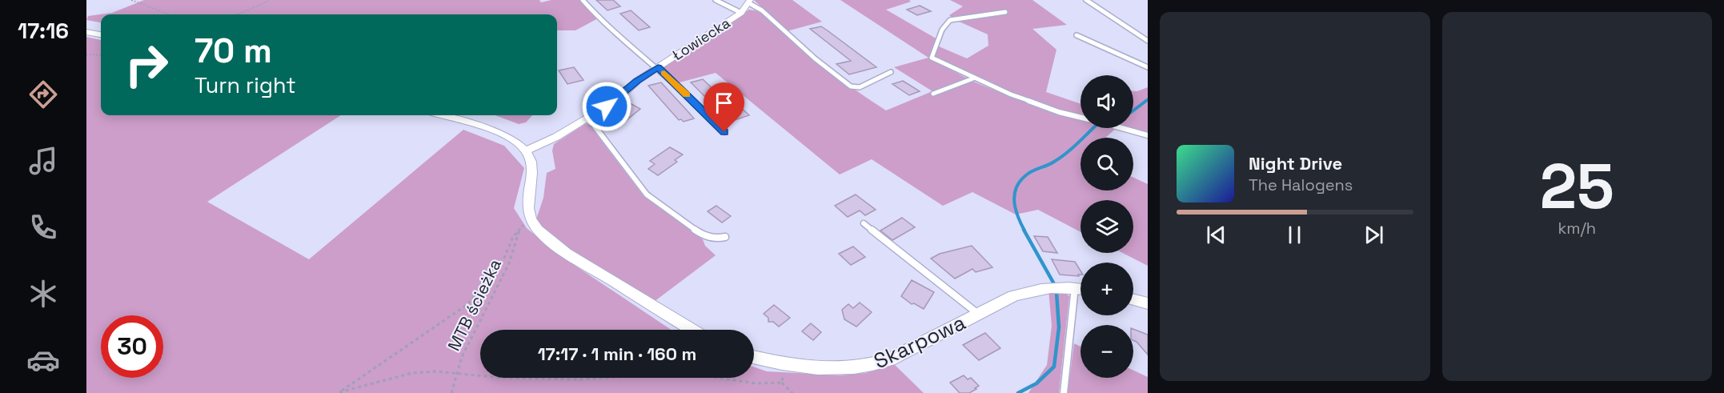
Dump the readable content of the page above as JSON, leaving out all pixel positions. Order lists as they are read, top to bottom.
{
  "streets": {
    "street": ["Łowiecka", "Skarpowa"],
    "path": ["MTB ścieżka"]
  },
  "page": {
    "tabs": "17:16",
    "tile": ["25", "km/h"],
    "turn": ["70 m", "Turn right"],
    "map_buttons": ["+", "−"],
    "song": ["Night Drive", "The Halogens"],
    "limit": "30",
    "trip": "17:17 · 1 min · 160 m"
  }
}
